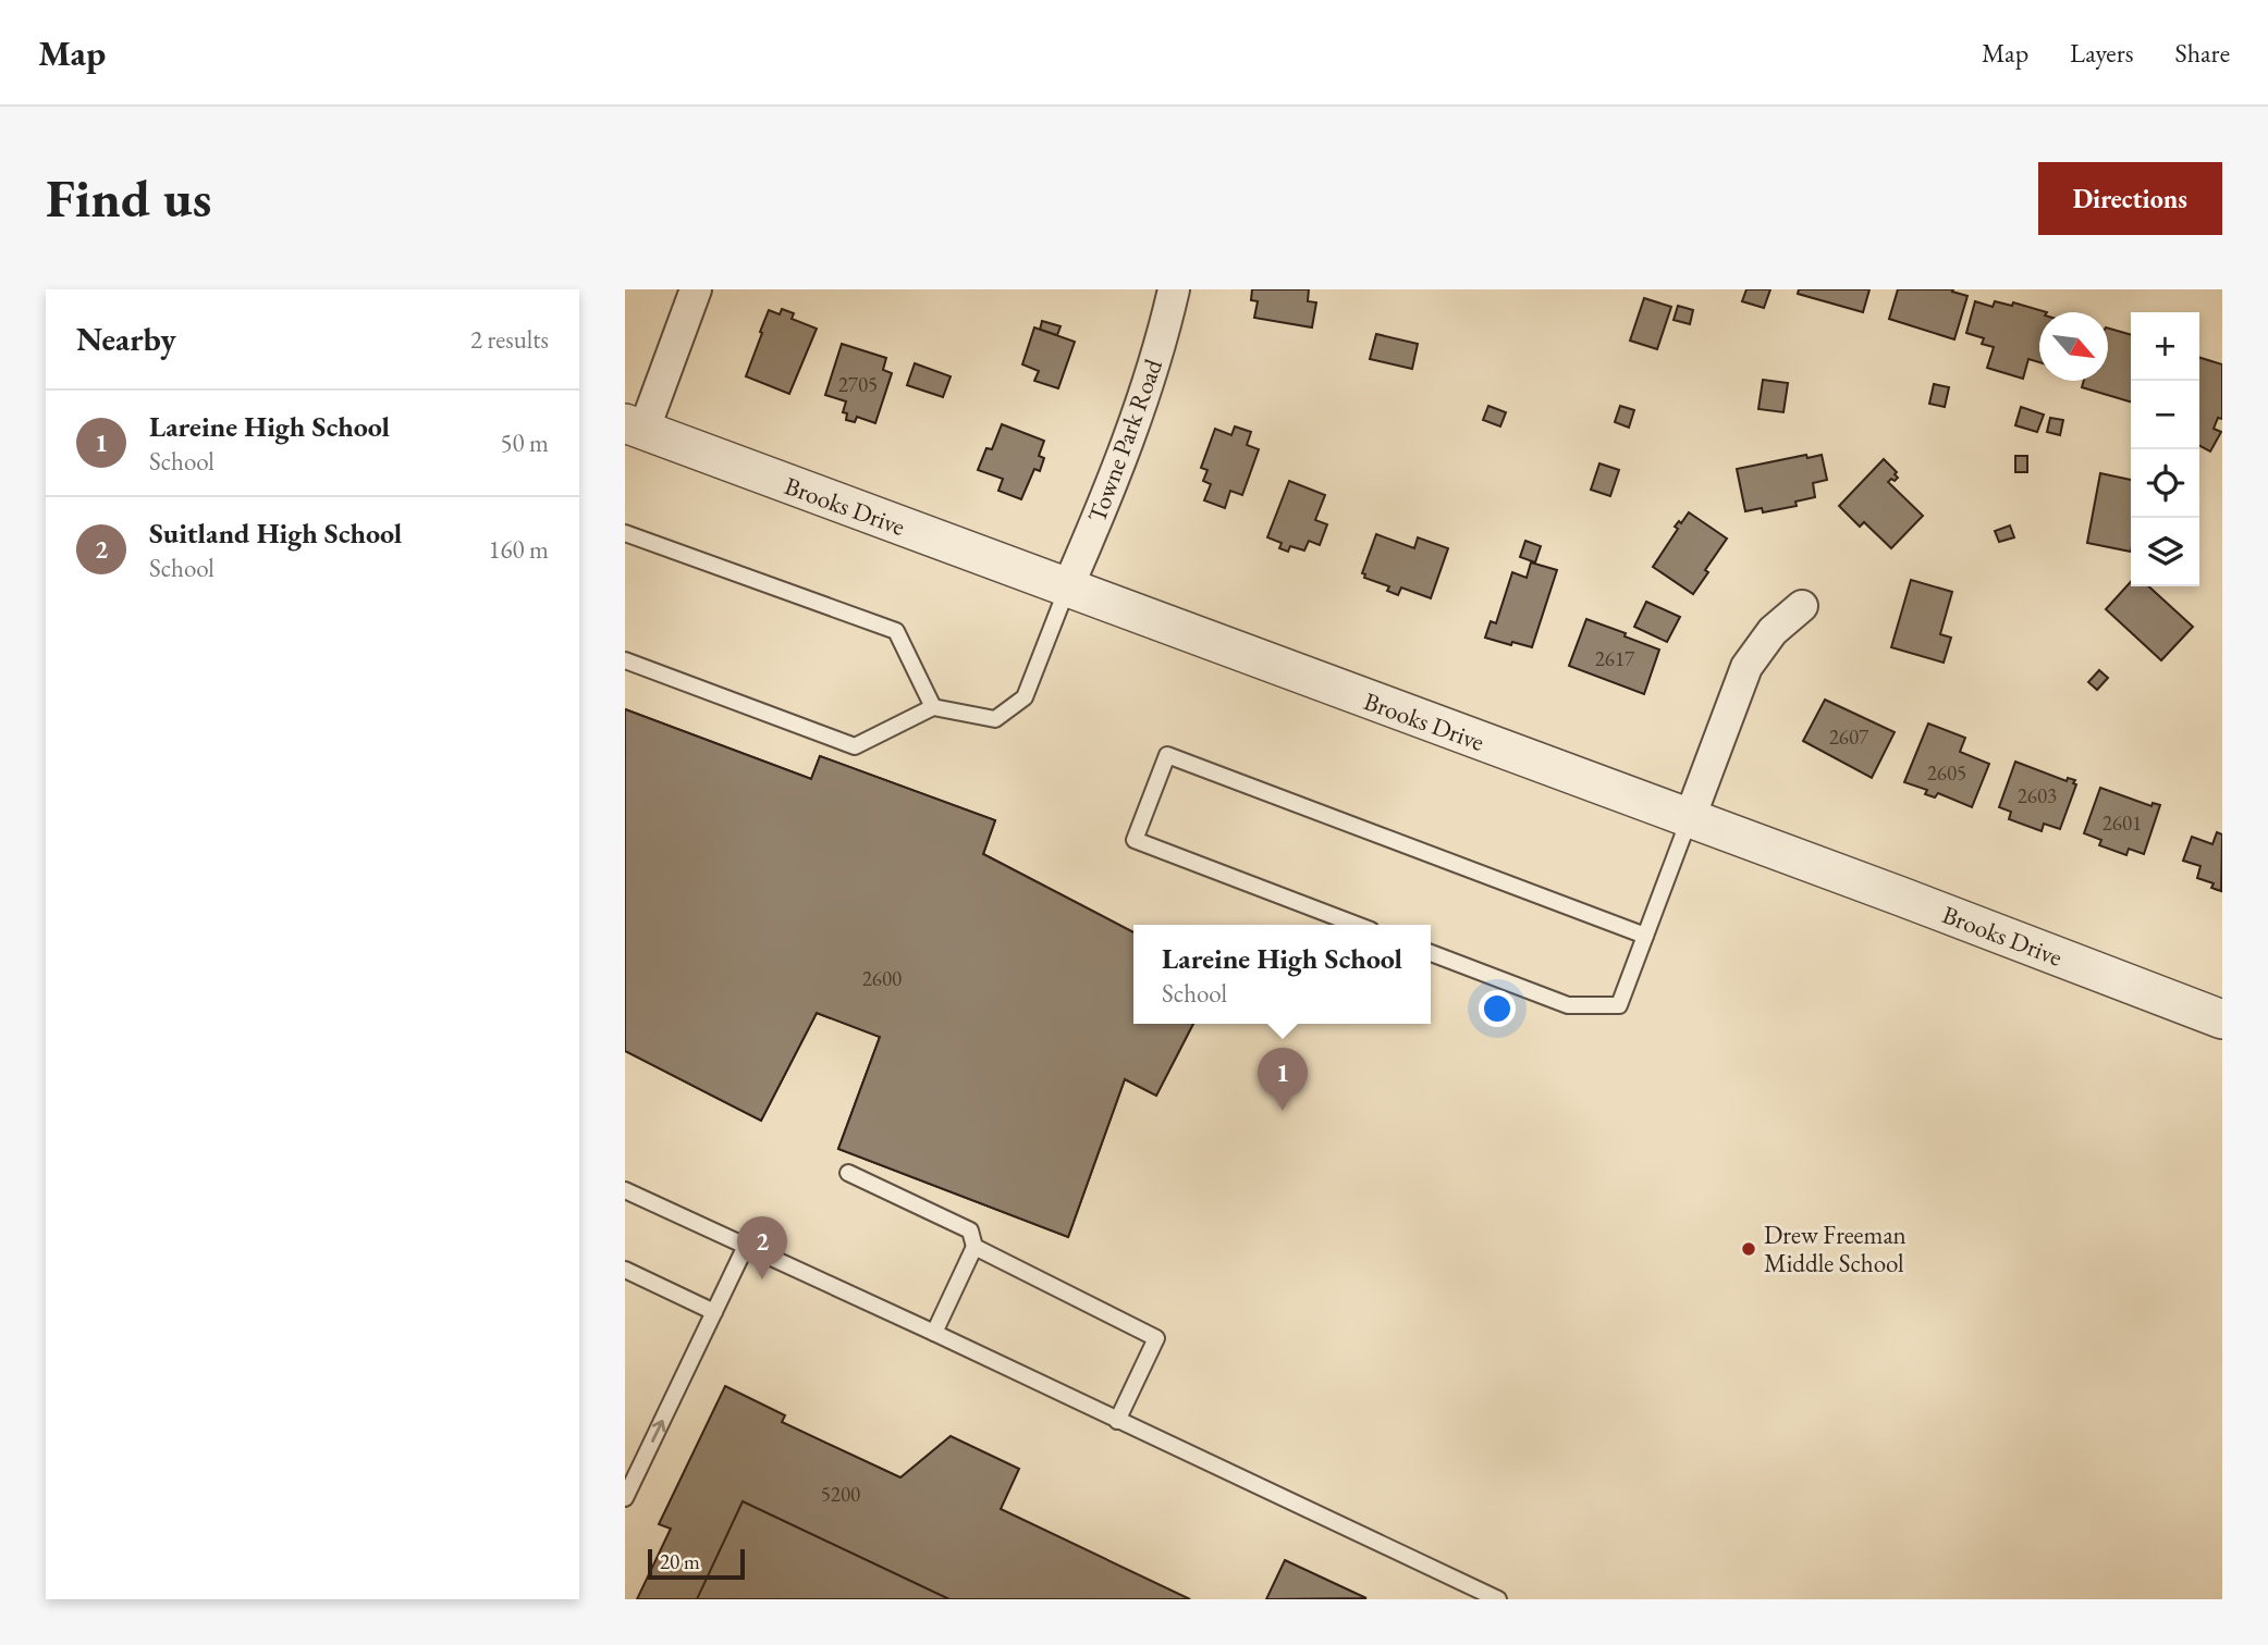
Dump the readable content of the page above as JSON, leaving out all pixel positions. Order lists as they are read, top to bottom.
{
  "streets": {
    "street": ["Towne Park Road", "Brooks Drive"]
  },
  "crossings": [
    ["Towne Park Road", "Brooks Drive"]
  ],
  "places": ["Drew Freeman Middle School"],
  "house_numbers": [
    "2705",
    "2617",
    "2607",
    "2605",
    "2603",
    "2601",
    "2600",
    "5200"
  ],
  "scale_bar": "20 m",
  "north": "bottom right",
  "page": {
    "header": "Map",
    "nav": ["Map", "Layers", "Share"],
    "buttons": "Directions",
    "title": "Find us",
    "heading": ["Nearby", "2 results"],
    "map_buttons": ["+", "−"],
    "list": [
      {
        "mark": "1",
        "name": "Lareine High School",
        "note": "School",
        "value": "50 m"
      },
      {
        "mark": "2",
        "name": "Suitland High School",
        "note": "School",
        "value": "160 m"
      }
    ],
    "popup": ["Lareine High School", "School"],
    "pins": ["1", "2"],
    "scale": "20 m"
  }
}
